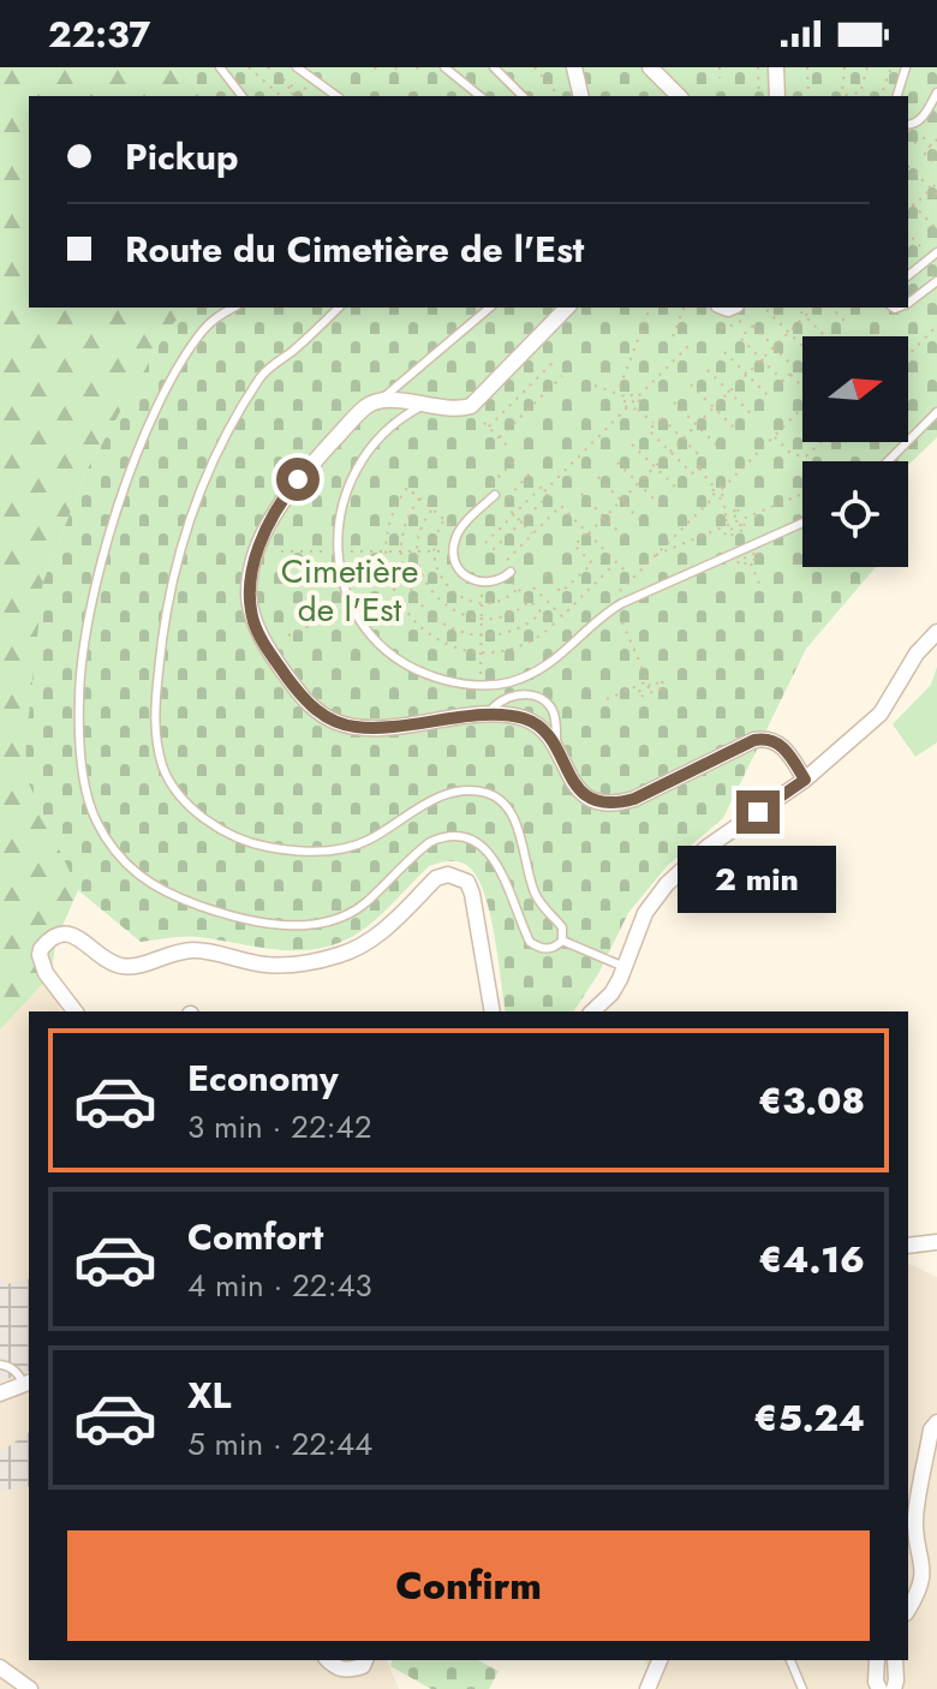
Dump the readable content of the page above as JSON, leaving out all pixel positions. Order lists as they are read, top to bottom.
{
  "parks": ["Cimetière de l'Est"],
  "north": "right",
  "page": {
    "status": "22:37",
    "banner": ["Pickup", "Route du Cimetière de l'Est"],
    "bubble": "2 min",
    "list": [
      {
        "name": "Economy",
        "note": "3 min · 22:42",
        "value": "€3.08"
      },
      {
        "name": "Comfort",
        "note": "4 min · 22:43",
        "value": "€4.16"
      },
      {
        "name": "XL",
        "note": "5 min · 22:44",
        "value": "€5.24"
      }
    ],
    "buttons": "Confirm"
  }
}
